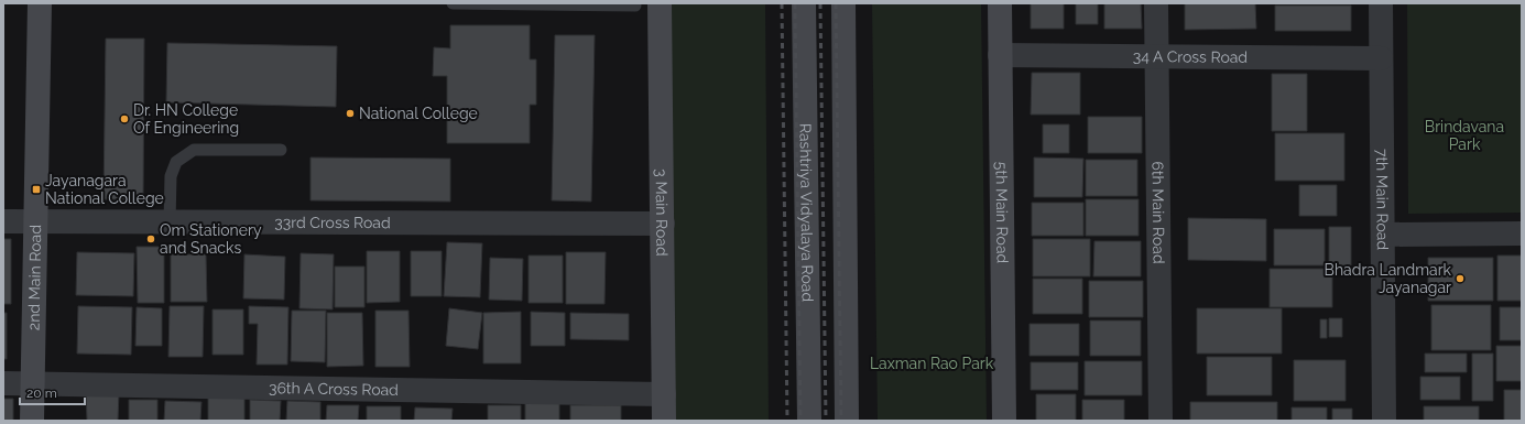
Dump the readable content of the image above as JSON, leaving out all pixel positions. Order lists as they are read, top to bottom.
{
  "streets": {
    "street": [
      "34 A Cross Road",
      "7th Main Road",
      "3 Main Road",
      "5th Main Road",
      "6th Main Road",
      "Rashtriya Vidyalaya Road",
      "33rd Cross Road",
      "2nd Main Road",
      "36th A Cross Road"
    ]
  },
  "crossings": [
    ["34 A Cross Road", "7th Main Road"],
    ["34 A Cross Road", "5th Main Road"],
    ["34 A Cross Road", "6th Main Road"],
    ["3 Main Road", "33rd Cross Road"],
    ["3 Main Road", "36th A Cross Road"],
    ["33rd Cross Road", "2nd Main Road"],
    ["2nd Main Road", "36th A Cross Road"]
  ],
  "parks": ["Brindavana Park", "Laxman Rao Park"],
  "places": {
    "other": [
      "National College",
      "Dr. HN College Of Engineering",
      "Om Stationery and Snacks",
      "Bhadra Landmark Jayanagar"
    ],
    "transit": ["Jayanagara National College"]
  },
  "scale_bar": "20 m"
}
